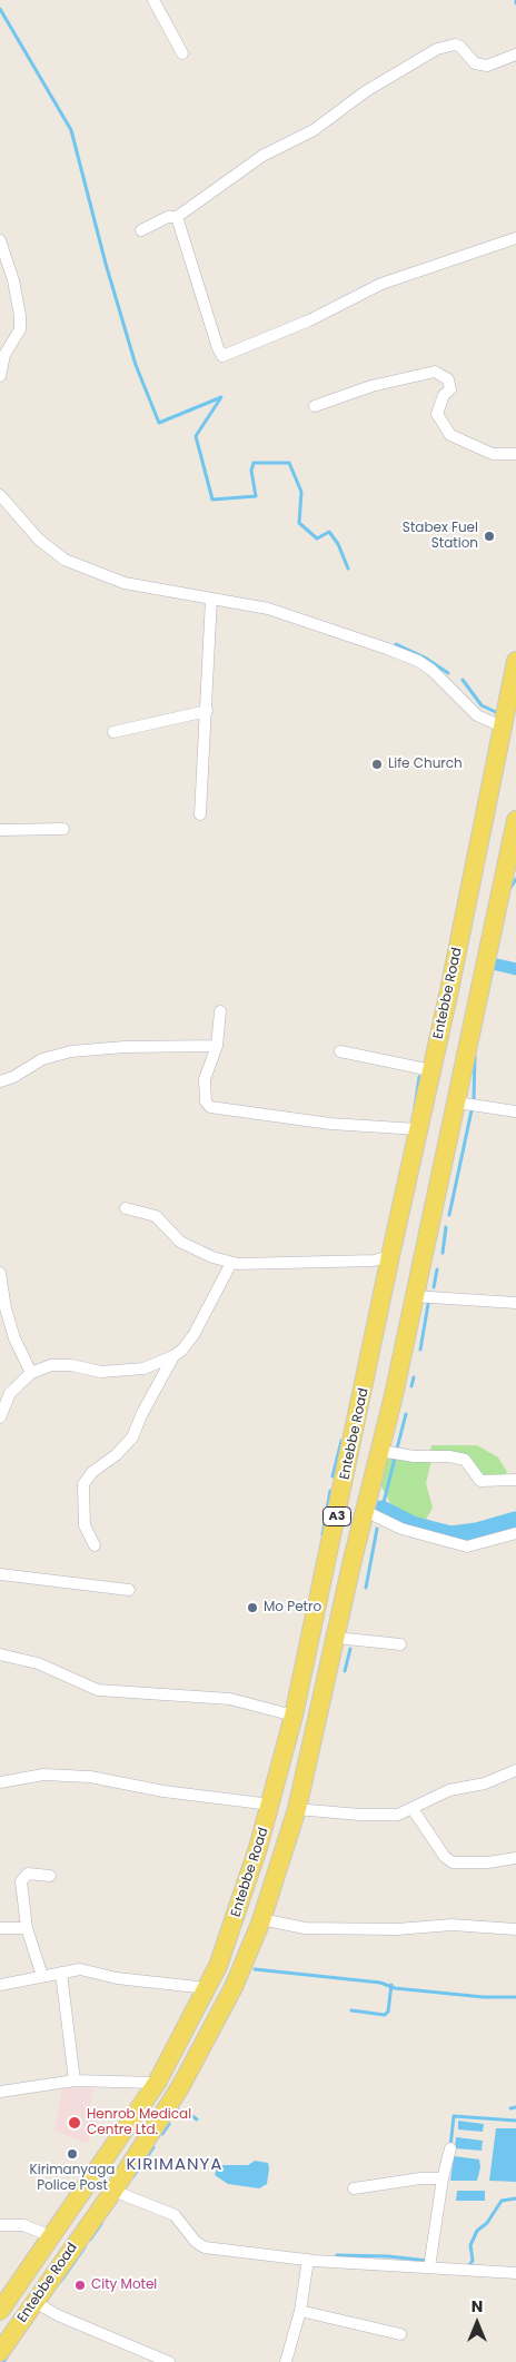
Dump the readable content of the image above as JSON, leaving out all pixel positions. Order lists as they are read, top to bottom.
{
  "streets": {
    "main road": ["Entebbe Road", "A3"]
  },
  "districts": ["KIRIMANYA"],
  "places": [
    "Stabex Fuel Station",
    "Life Church",
    "Mo Petro",
    "Henrob Medical Centre Ltd.",
    "Kirimanyaga Police Post",
    "City Motel"
  ],
  "north": "top"
}
